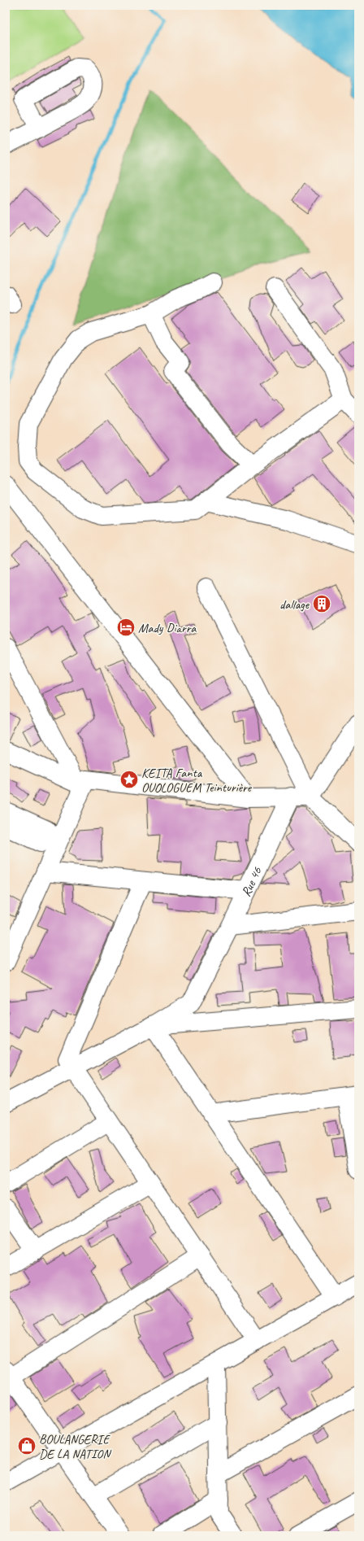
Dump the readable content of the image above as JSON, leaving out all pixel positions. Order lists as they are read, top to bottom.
{
  "streets": {
    "street": ["Rue 46"]
  },
  "places": {
    "building": ["dallage"],
    "hotel": ["Mady Diarra"],
    "place": ["KEITA Fanta OUOLOGUEM Teinturière"],
    "shop": ["BOULANGERIE DE LA NATION"]
  }
}
